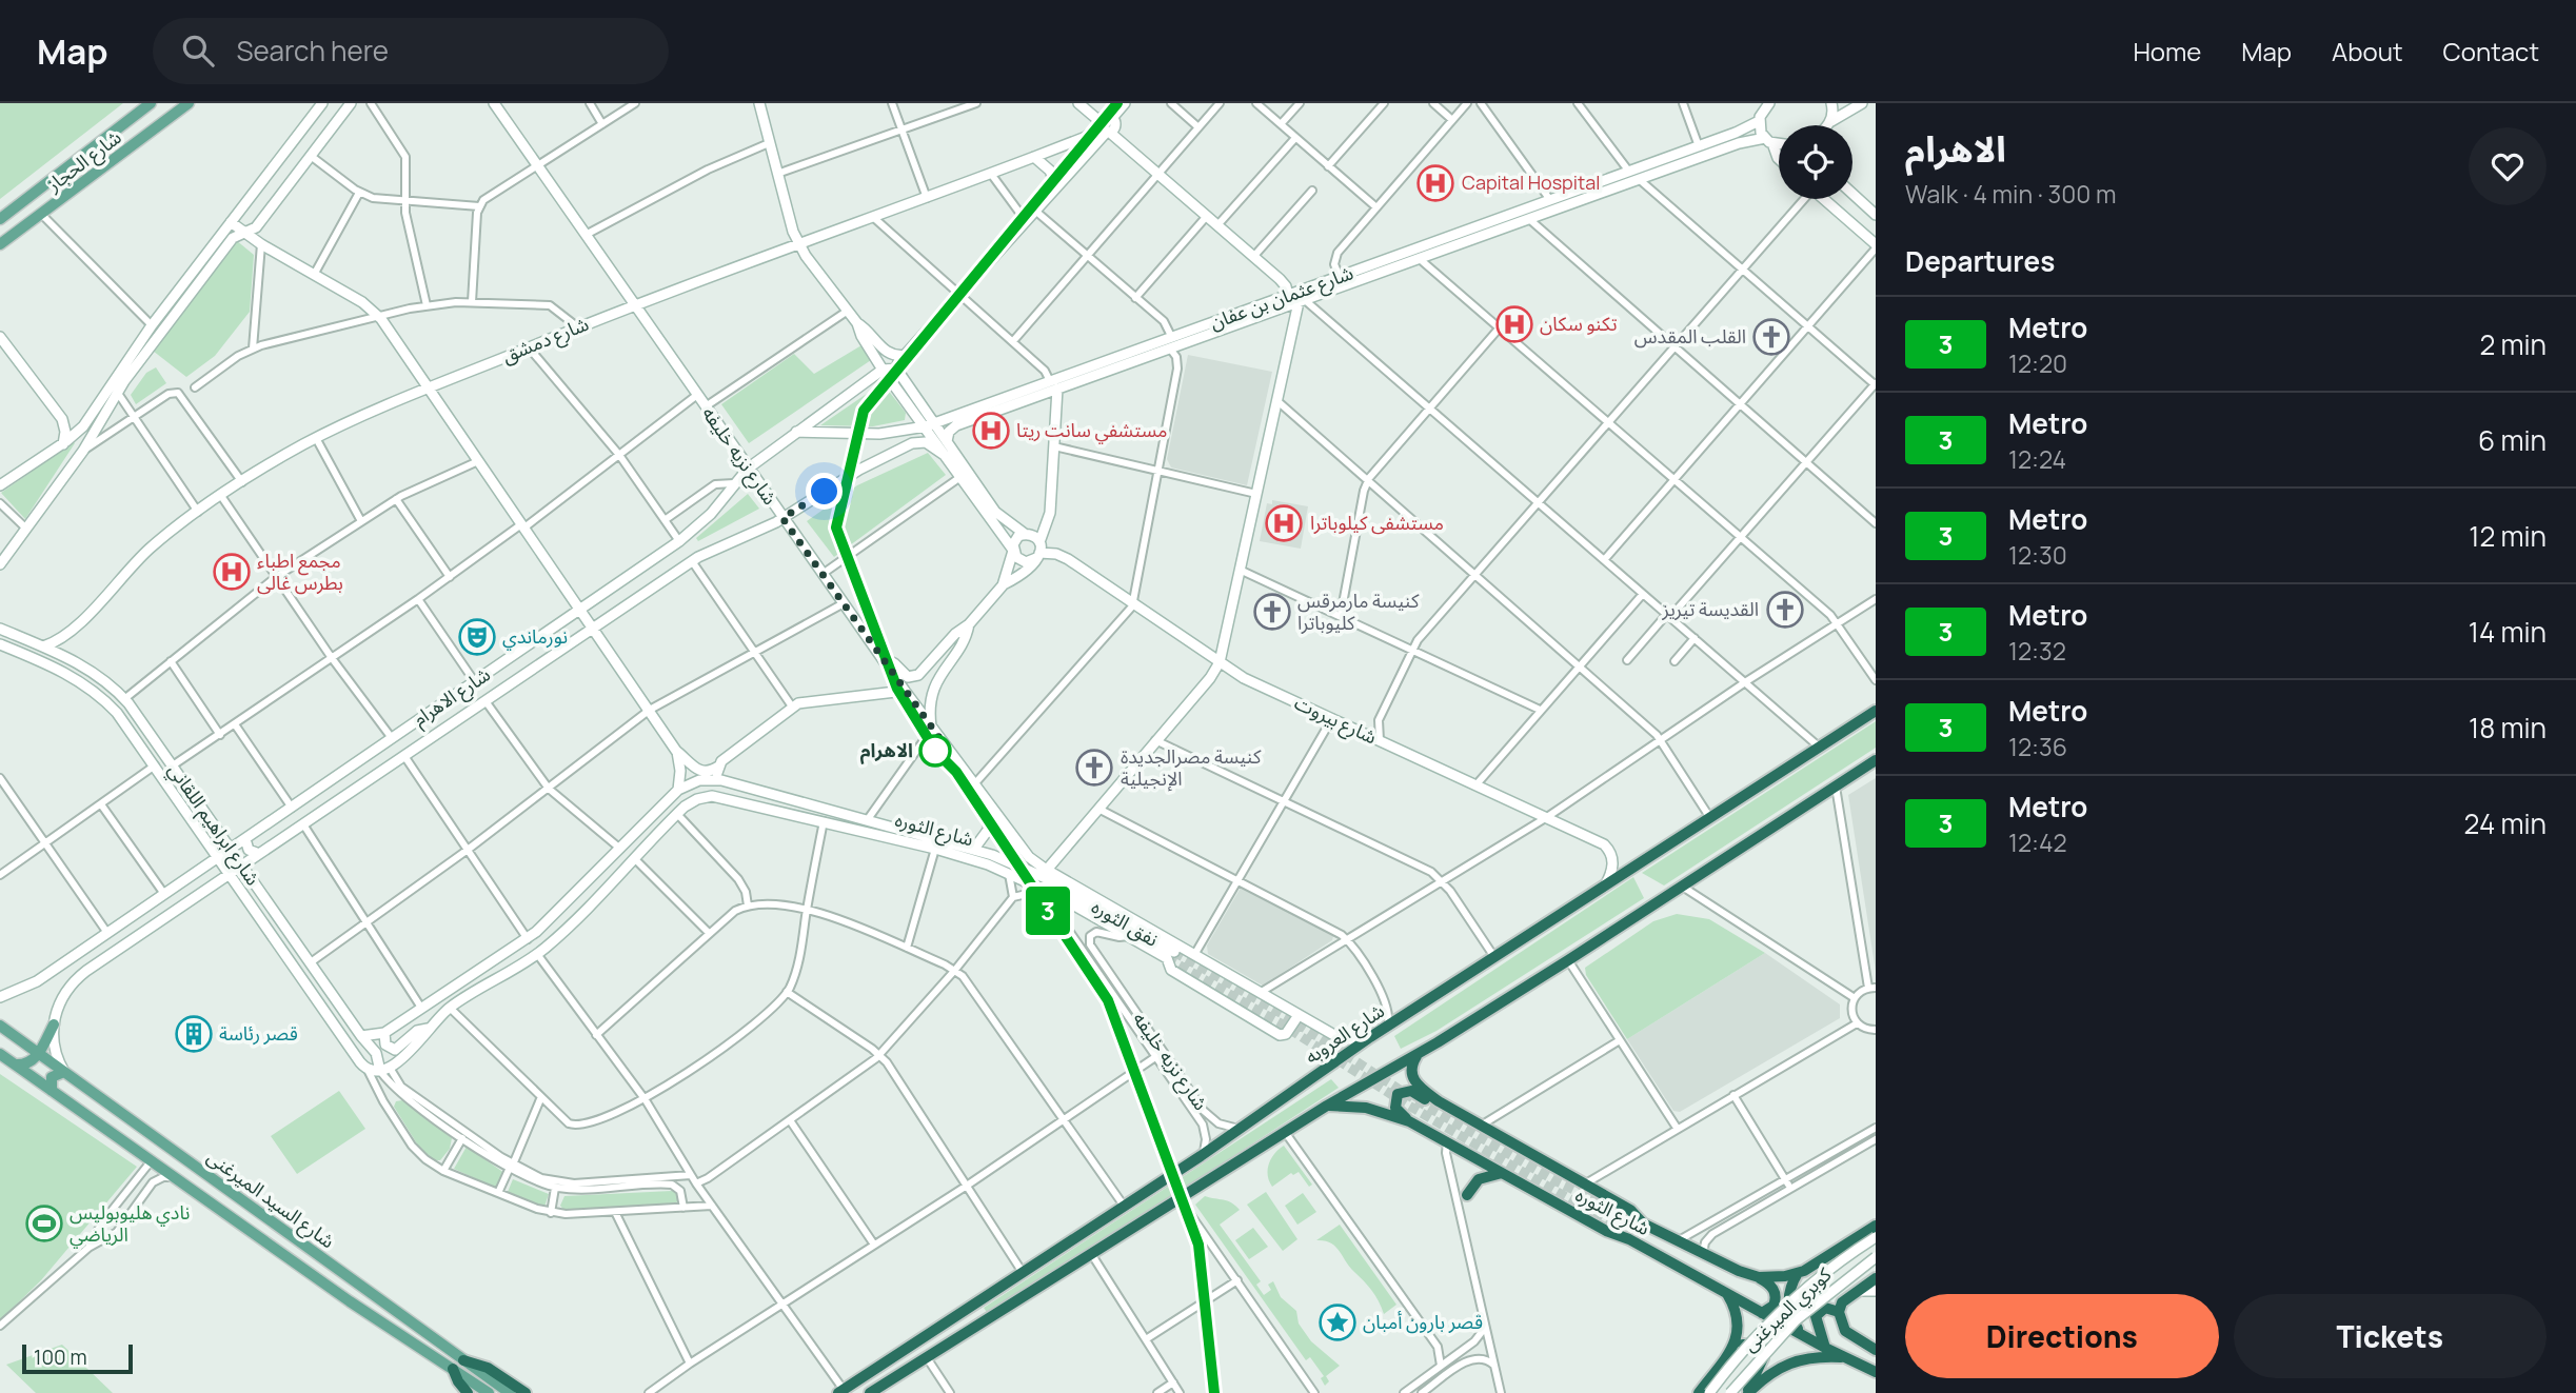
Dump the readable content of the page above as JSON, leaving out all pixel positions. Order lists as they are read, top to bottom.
{
  "streets": {
    "highway": ["شارع الثوره", "شارع العروبه", "شارع السيد الميرغنى"],
    "main road": [
      "شارع الحجاز",
      "شارع عثمان بن عفان",
      "شارع دمشق",
      "شارع نزيه خليفه",
      "شارع الاهرام",
      "شارع بيروت",
      "شارع ابراهيم اللقاني",
      "نفق الثوره",
      "كوبري الميرغنى"
    ]
  },
  "crossings": [
    ["شارع عثمان بن عفان", "شارع الاهرام"],
    ["شارع دمشق", "شارع نزيه خليفه"],
    ["شارع دمشق", "شارع ابراهيم اللقاني"],
    ["شارع نزيه خليفه", "شارع الاهرام"],
    ["شارع نزيه خليفه", "شارع الثوره"],
    ["شارع نزيه خليفه", "نفق الثوره"],
    ["شارع نزيه خليفه", "شارع العروبه"],
    ["شارع الاهرام", "شارع ابراهيم اللقاني"],
    ["شارع بيروت", "شارع العروبه"],
    ["شارع الثوره", "نفق الثوره"],
    ["شارع الثوره", "شارع العروبه"]
  ],
  "places": {
    "hospital": [
      "Capital Hospital",
      "تكنو سكان",
      "مستشفي سانت ريتا",
      "مستشفى كيلوباترا",
      "مجمع اطباء بطرس غالى"
    ],
    "church": [
      "القلب المقدس",
      "القديسة تيريز",
      "كنيسة مارمرقس كليوباترا",
      "كنيسة مصرالجديدة الإنجيلية"
    ],
    "theatre": ["نورماندي"],
    "other": ["الاهرام"],
    "building": ["قصر رئاسة"],
    "sports": ["نادي هليوبوليس الرياضي"],
    "place": ["قصر بارون أمبان"]
  },
  "lines": ["metro line 3"],
  "scale_bar": "100 m",
  "page": {
    "header": "Map",
    "search": "Search here",
    "nav": [
      "Home",
      "Map",
      "About",
      "Contact"
    ],
    "on_map": "3",
    "heading": [
      ["الاهرام", "Walk · 4 min · 300 m"],
      "Departures"
    ],
    "list": [
      {
        "mark": "3",
        "name": "Metro",
        "note": "12:20",
        "value": "2 min"
      },
      {
        "mark": "3",
        "name": "Metro",
        "note": "12:24",
        "value": "6 min"
      },
      {
        "mark": "3",
        "name": "Metro",
        "note": "12:30",
        "value": "12 min"
      },
      {
        "mark": "3",
        "name": "Metro",
        "note": "12:32",
        "value": "14 min"
      },
      {
        "mark": "3",
        "name": "Metro",
        "note": "12:36",
        "value": "18 min"
      },
      {
        "mark": "3",
        "name": "Metro",
        "note": "12:42",
        "value": "24 min"
      }
    ],
    "buttons": ["Directions", "Tickets"],
    "scale": "100 m"
  }
}
